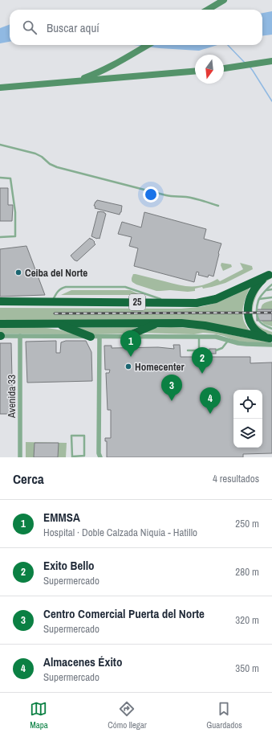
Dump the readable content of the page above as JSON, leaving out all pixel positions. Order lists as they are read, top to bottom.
{
  "streets": {
    "highway": ["25"],
    "street": ["Avenida 33"]
  },
  "places": ["Ceiba del Norte", "Homecenter"],
  "north": "bottom",
  "page": {
    "search": "Buscar aquí",
    "pins": [
      "1",
      "2",
      "3",
      "4"
    ],
    "heading": ["Cerca", "4 resultados"],
    "list": [
      {
        "mark": "1",
        "name": "EMMSA",
        "note": "Hospital · Doble Calzada Niquia - Hatillo",
        "value": "250 m"
      },
      {
        "mark": "2",
        "name": "Exito Bello",
        "note": "Supermercado",
        "value": "280 m"
      },
      {
        "mark": "3",
        "name": "Centro Comercial Puerta del Norte",
        "note": "Supermercado",
        "value": "320 m"
      },
      {
        "mark": "4",
        "name": "Almacenes Éxito",
        "note": "Supermercado",
        "value": "350 m"
      }
    ],
    "nav": ["Mapa", "Cómo llegar", "Guardados"]
  }
}
